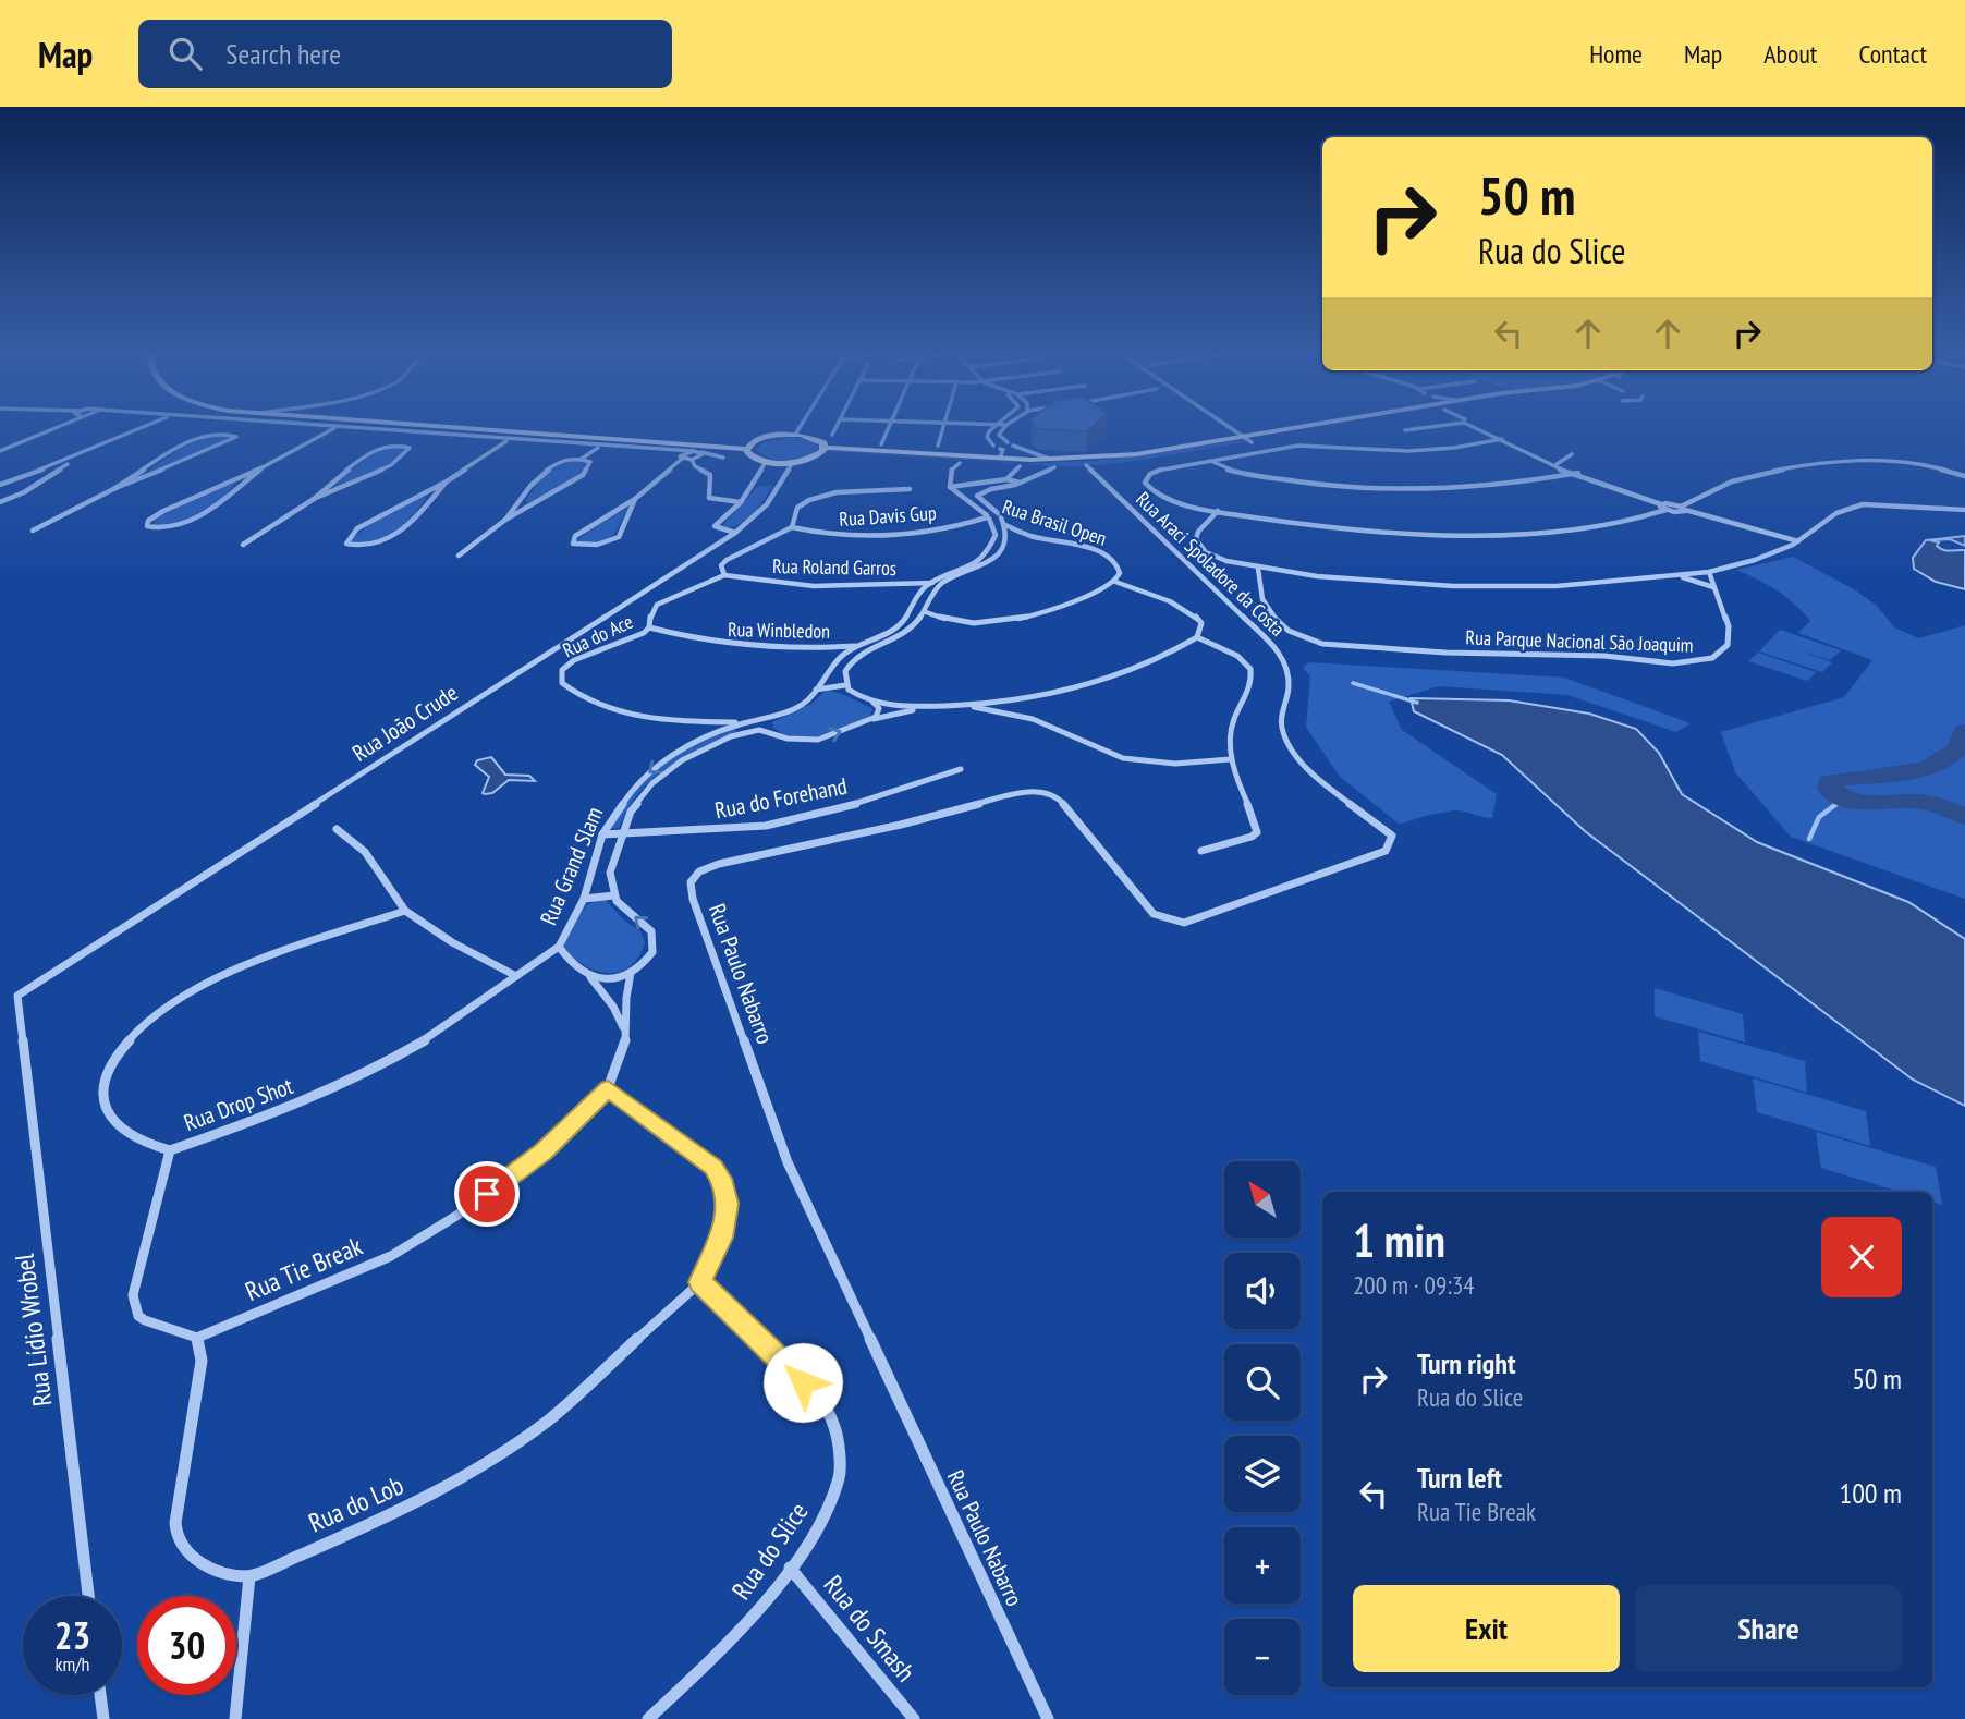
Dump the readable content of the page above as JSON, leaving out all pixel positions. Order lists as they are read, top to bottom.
{
  "streets": {
    "street": [
      "Rua Davis Gup",
      "Rua Brasil Open",
      "Rua Araci Spoladore da Costa",
      "Rua Roland Garros",
      "Rua Winbledon",
      "Rua do Ace",
      "Rua Parque Nacional São Joaquim",
      "Rua João Crude",
      "Rua do Forehand",
      "Rua Grand Slam",
      "Rua Paulo Nabarro",
      "Rua Drop Shot",
      "Rua Tie Break",
      "Rua Lídio Wrobel",
      "Rua do Lob",
      "Rua do Slice",
      "Rua do Smash"
    ]
  },
  "crossings": [
    ["Rua Davis Gup", "Rua Brasil Open"],
    ["Rua Davis Gup", "Rua Roland Garros"],
    ["Rua Araci Spoladore da Costa", "Rua Paulo Nabarro"],
    ["Rua Roland Garros", "Rua Grand Slam"],
    ["Rua Winbledon", "Rua do Ace"],
    ["Rua Winbledon", "Rua Grand Slam"],
    ["Rua do Ace", "Rua Grand Slam"],
    ["Rua João Crude", "Rua Lídio Wrobel"],
    ["Rua do Forehand", "Rua Grand Slam"],
    ["Rua Grand Slam", "Rua Drop Shot"],
    ["Rua do Lob", "Rua do Slice"],
    ["Rua do Slice", "Rua do Smash"]
  ],
  "north": "top left",
  "page": {
    "header": "Map",
    "search": "Search here",
    "nav": [
      "Home",
      "Map",
      "About",
      "Contact"
    ],
    "turn": ["50 m", "Rua do Slice"],
    "map_buttons": ["+", "−"],
    "heading": ["1 min", "200 m · 09:34"],
    "list": [
      {
        "name": "Turn right",
        "note": "Rua do Slice",
        "value": "50 m"
      },
      {
        "name": "Turn left",
        "note": "Rua Tie Break",
        "value": "100 m"
      }
    ],
    "buttons": ["Exit", "Share"],
    "speed": "23 km/h",
    "limit": "30"
  }
}
